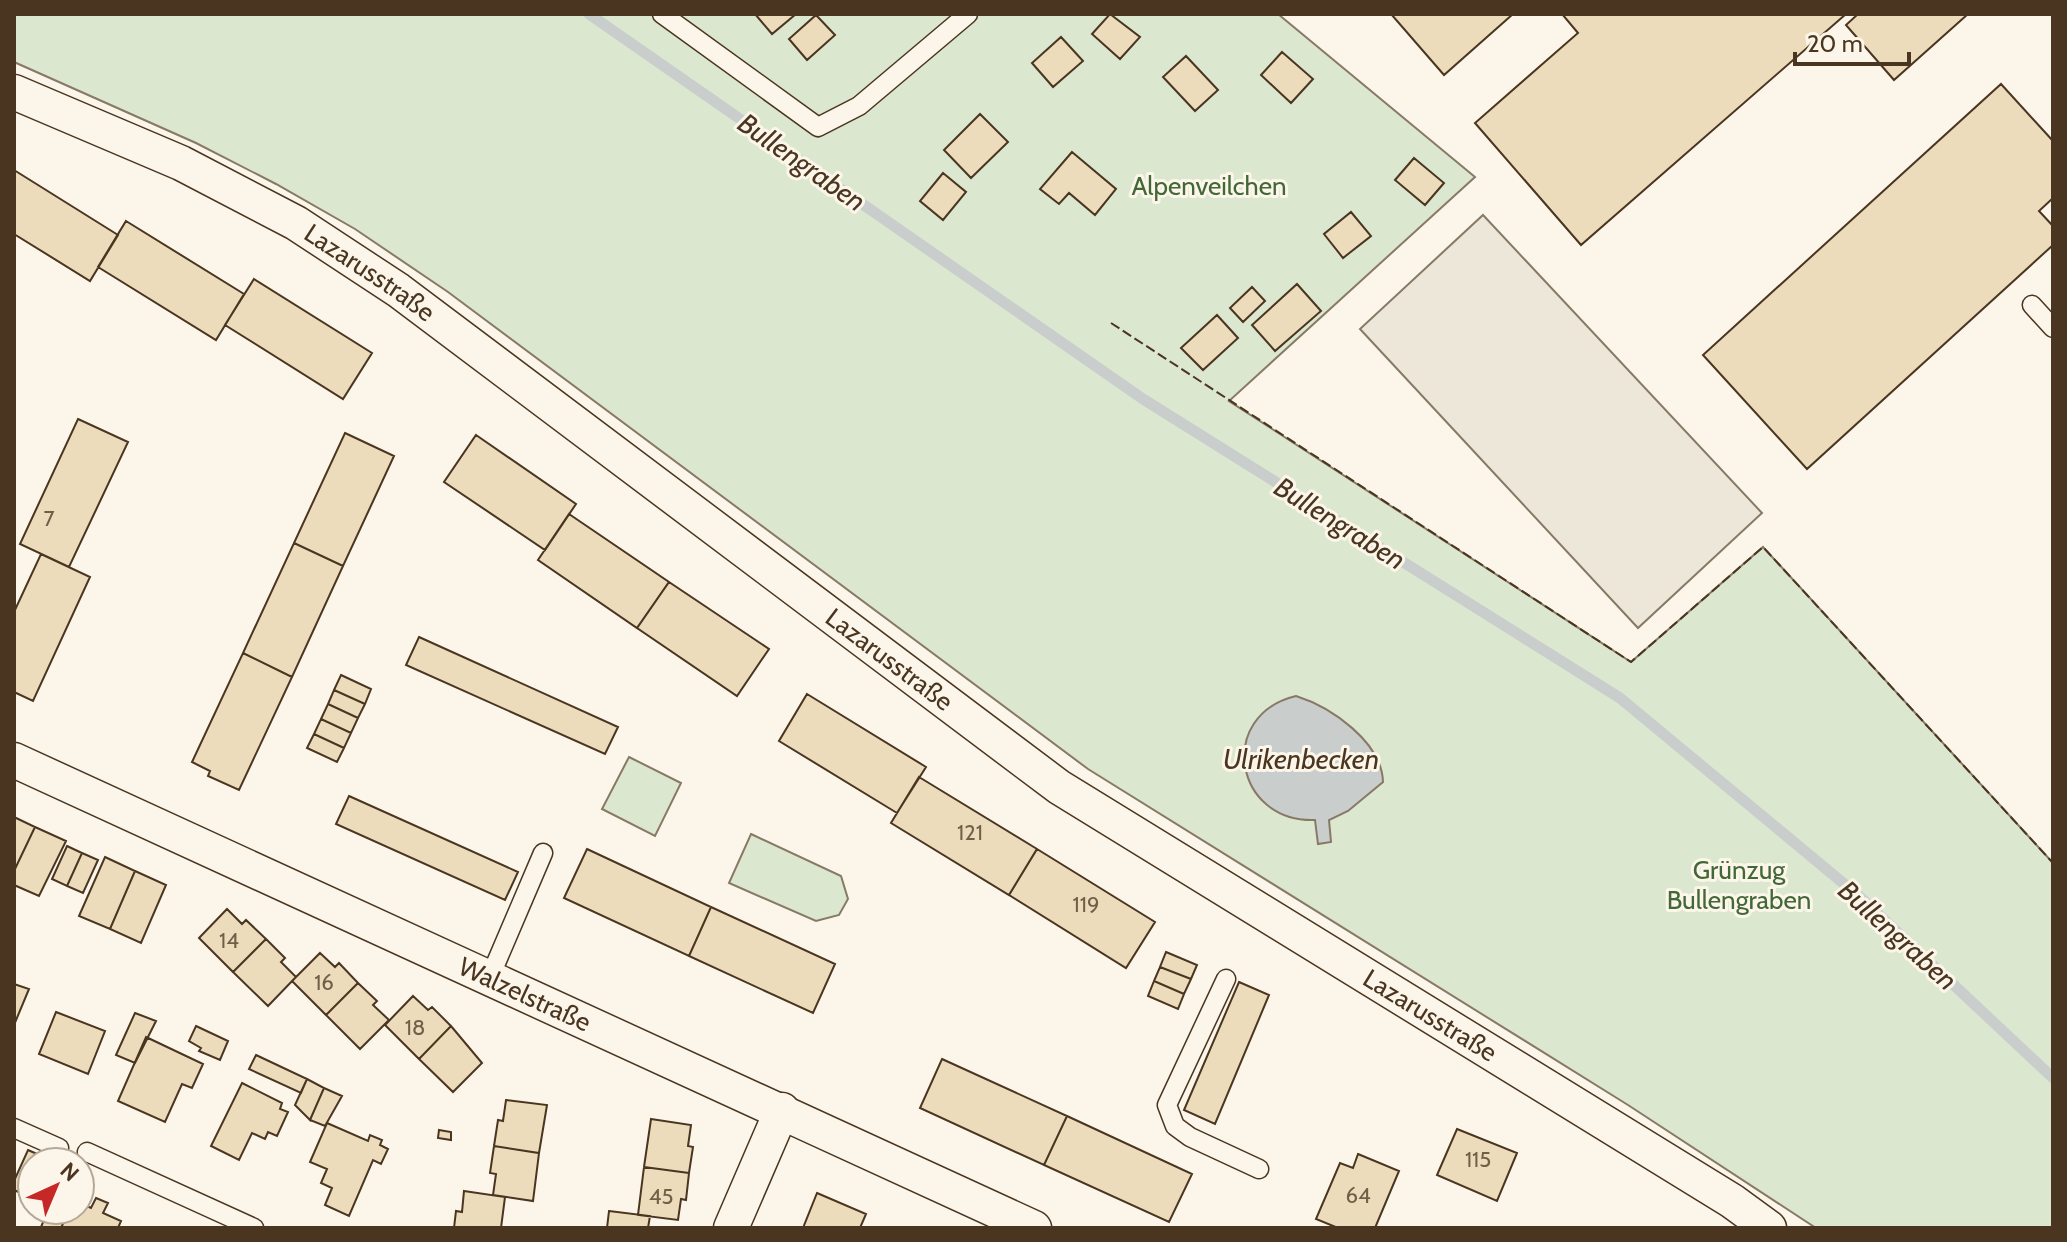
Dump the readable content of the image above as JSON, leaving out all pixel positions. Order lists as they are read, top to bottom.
{
  "streets": {
    "street": ["Lazarusstraße", "Walzelstraße"]
  },
  "water": ["Bullengraben", "Ulrikenbecken"],
  "parks": ["Alpenveilchen", "Grünzug Bullengraben"],
  "house_numbers": [
    "7",
    "121",
    "119",
    "14",
    "16",
    "18",
    "115",
    "64",
    "45"
  ],
  "scale_bar": "20 m",
  "north": "top right"
}
